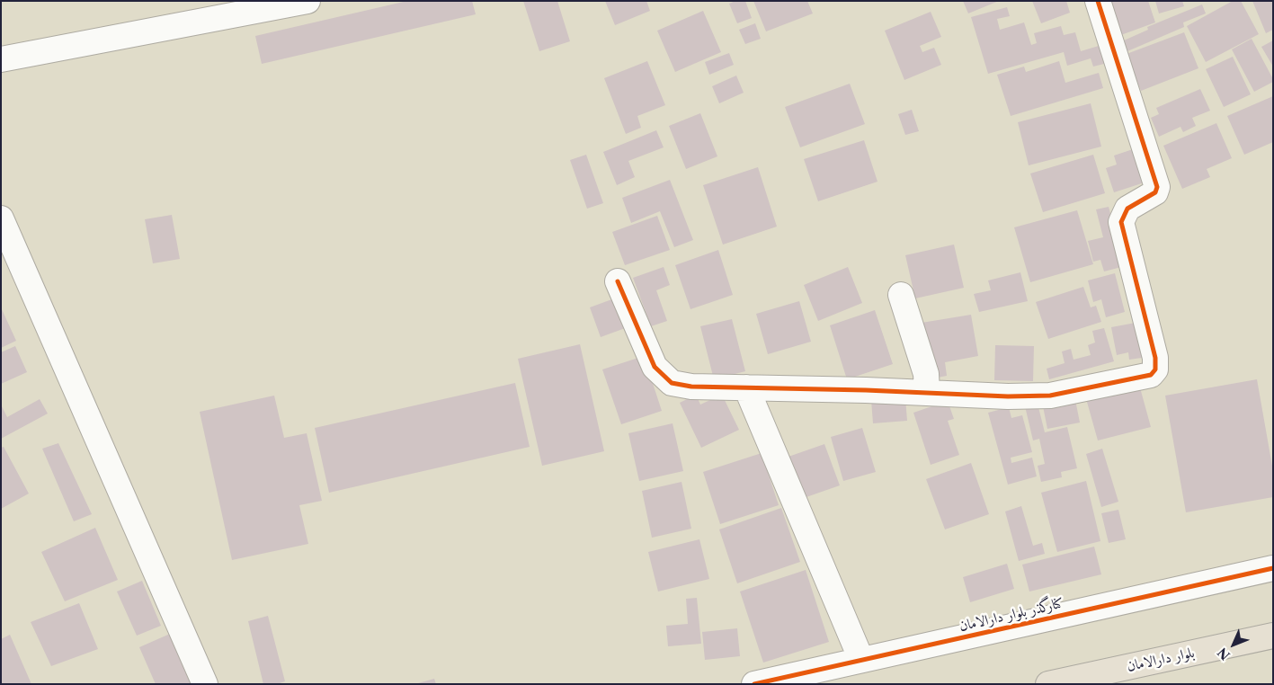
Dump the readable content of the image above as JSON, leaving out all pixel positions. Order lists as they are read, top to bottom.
{
  "streets": {
    "main road": ["بلوار دارالامان"],
    "street": ["کنارگذر بلوار دارالامان"]
  },
  "north": "bottom left"
}
